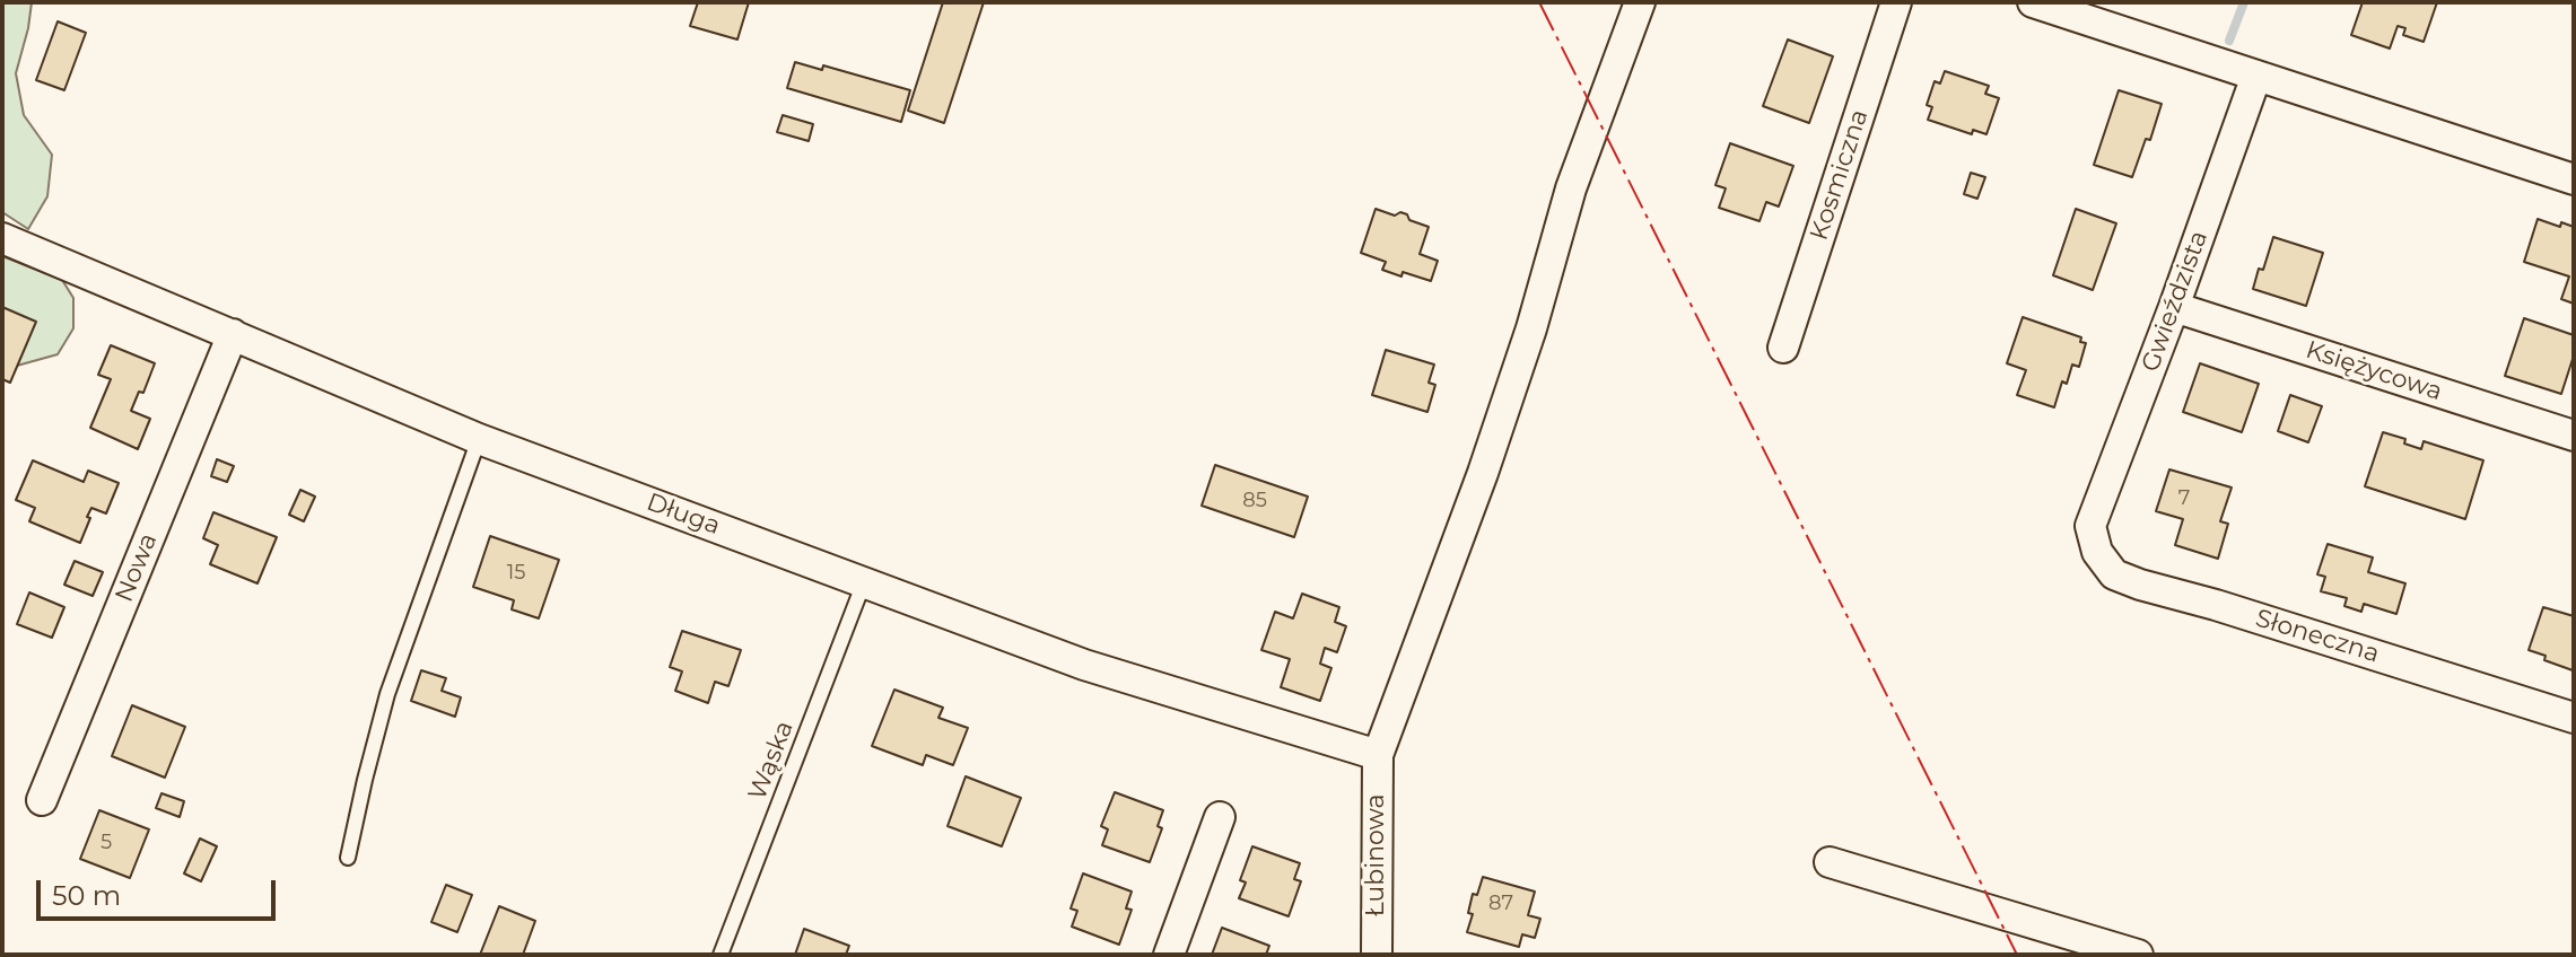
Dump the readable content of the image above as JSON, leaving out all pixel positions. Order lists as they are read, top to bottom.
{
  "streets": {
    "street": [
      "Kosmiczna",
      "Gwieździsta",
      "Księżycowa",
      "Długa",
      "Nowa",
      "Słoneczna",
      "Łubinowa"
    ],
    "lane": ["Wąska"]
  },
  "crossings": [
    ["Gwieździsta", "Księżycowa"],
    ["Gwieździsta", "Słoneczna"],
    ["Długa", "Nowa"],
    ["Długa", "Wąska"],
    ["Długa", "Łubinowa"]
  ],
  "house_numbers": [
    "7",
    "85",
    "15",
    "5",
    "87"
  ],
  "scale_bar": "50 m"
}
